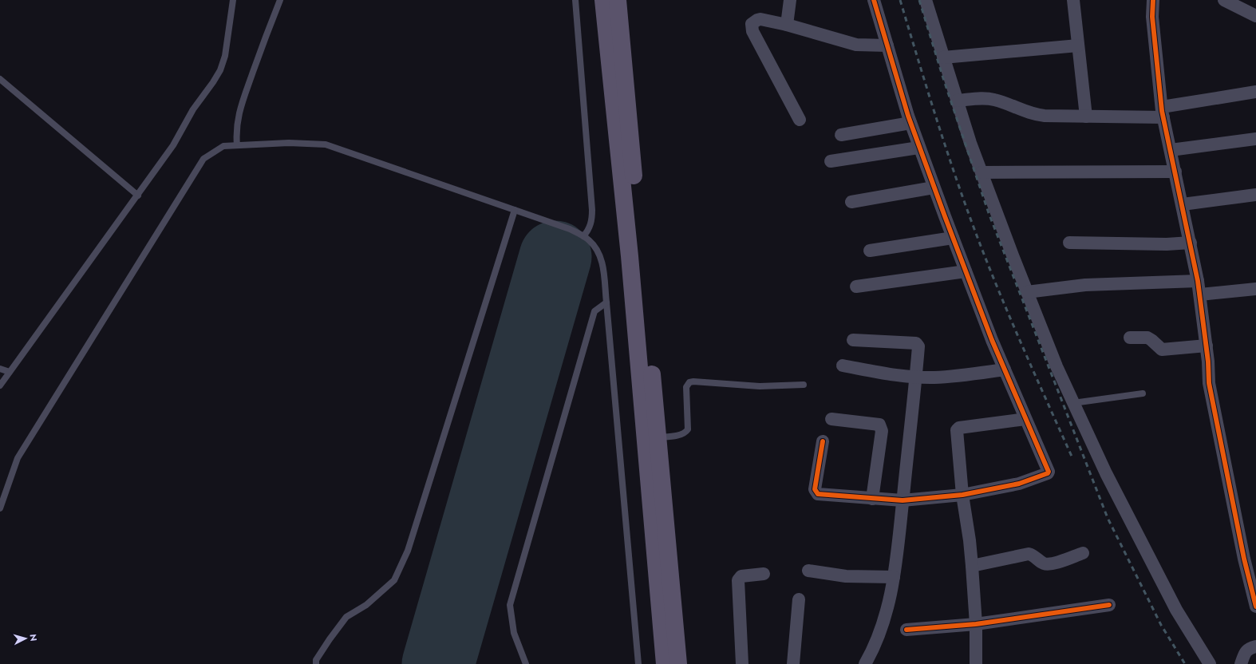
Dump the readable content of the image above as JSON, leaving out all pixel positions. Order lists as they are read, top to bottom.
{
  "north": "right"
}
